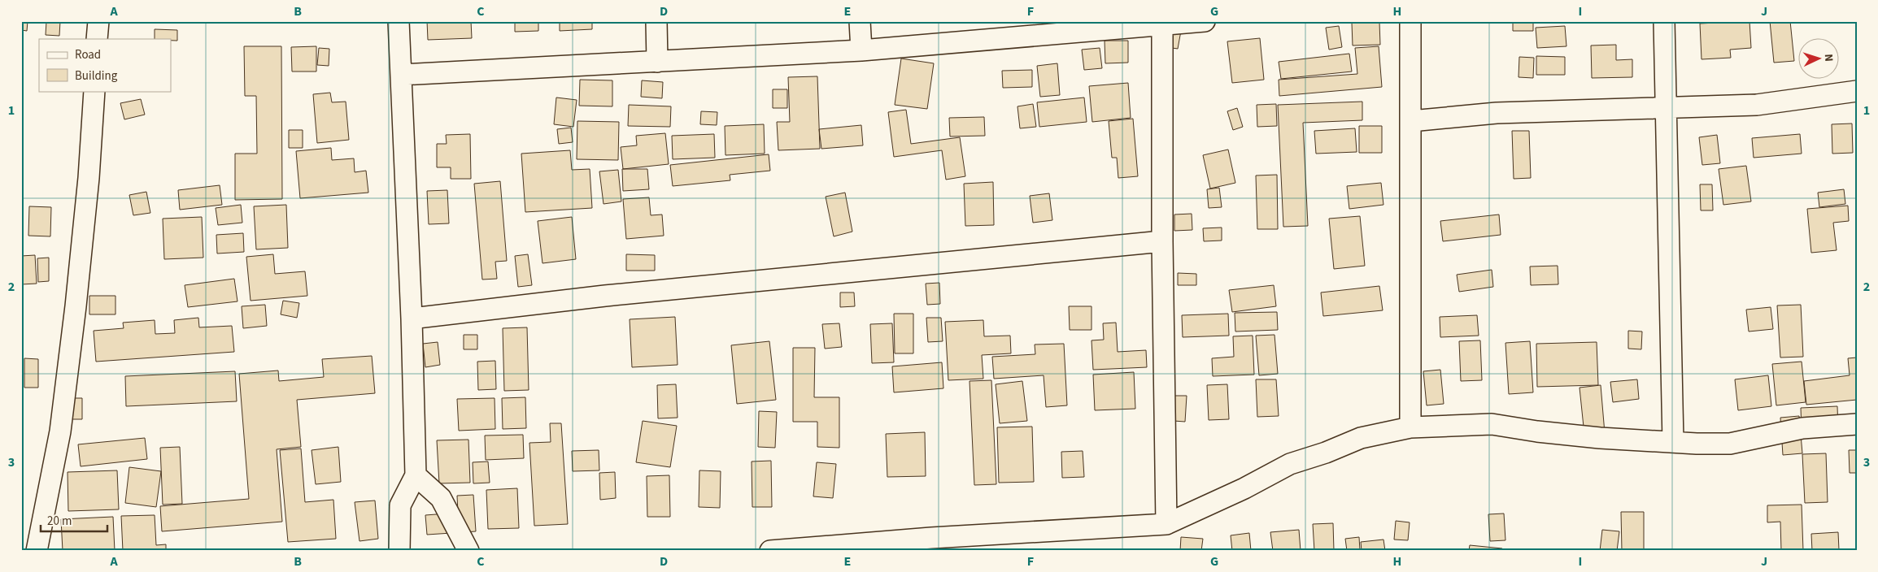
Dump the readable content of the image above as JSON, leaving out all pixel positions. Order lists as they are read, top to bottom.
{
  "legend": ["Road", "Building"],
  "scale_bar": "20 m",
  "north": "right",
  "grid": {
    "columns": [
      "A",
      "B",
      "C",
      "D",
      "E",
      "F",
      "G",
      "H",
      "I",
      "J"
    ],
    "rows": ["1", "2", "3"]
  }
}
